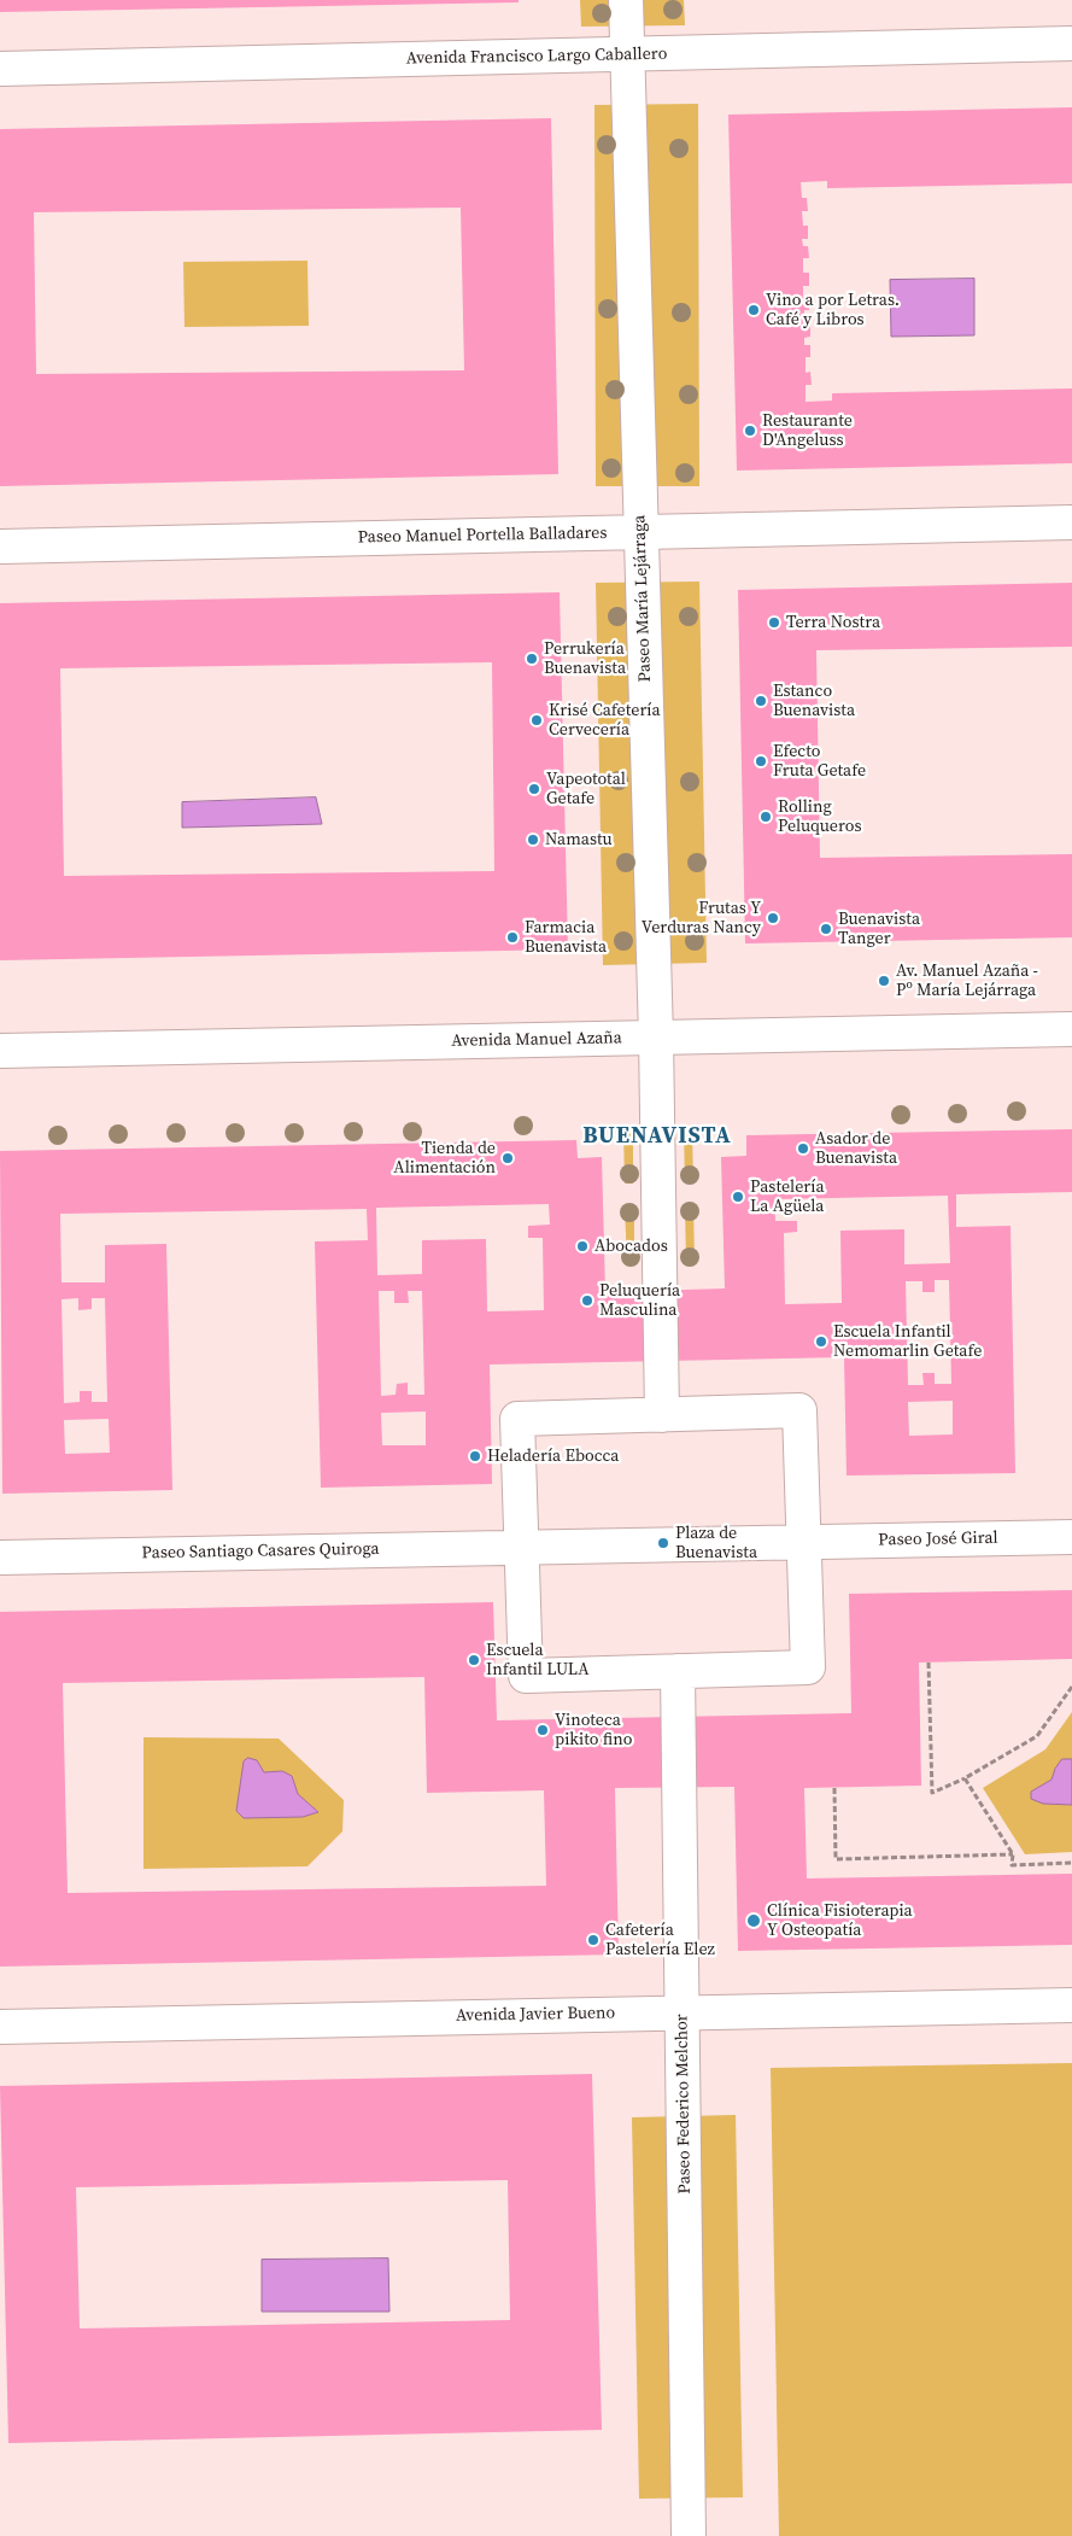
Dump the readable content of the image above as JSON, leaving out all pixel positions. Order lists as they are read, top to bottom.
{
  "streets": {
    "street": [
      "Avenida Francisco Largo Caballero",
      "Paseo Manuel Portella Balladares",
      "Paseo María Lejárraga",
      "Avenida Manuel Azaña",
      "Paseo José Giral",
      "Paseo Santiago Casares Quiroga",
      "Avenida Javier Bueno",
      "Paseo Federico Melchor"
    ]
  },
  "crossings": [
    ["Avenida Francisco Largo Caballero", "Paseo María Lejárraga"],
    ["Paseo Manuel Portella Balladares", "Paseo María Lejárraga"],
    ["Paseo María Lejárraga", "Avenida Manuel Azaña"],
    ["Paseo José Giral", "Paseo Santiago Casares Quiroga"],
    ["Avenida Javier Bueno", "Paseo Federico Melchor"]
  ],
  "districts": ["BUENAVISTA"],
  "places": [
    "Vino a por Letras. Café y Libros",
    "Restaurante D'Angeluss",
    "Terra Nostra",
    "Perrukería Buenavista",
    "Estanco Buenavista",
    "Krisé Cafetería Cervecería",
    "Efecto Fruta Getafe",
    "Vapeototal Getafe",
    "Rolling Peluqueros",
    "Namastu",
    "Frutas Y Verduras Nancy",
    "Buenavista Tanger",
    "Farmacia Buenavista",
    "Av. Manuel Azaña - Pº María Lejárraga",
    "Asador de Buenavista",
    "Tienda de Alimentación",
    "Pastelería La Agüela",
    "Abocados",
    "Peluquería Masculina",
    "Escuela Infantil Nemomarlin Getafe",
    "Heladería Ebocca",
    "Plaza de Buenavista",
    "Escuela Infantil LULA",
    "Vinoteca pikito fino",
    "Clínica Fisioterapia Y Osteopatía",
    "Cafetería Pastelería Elez"
  ]
}
